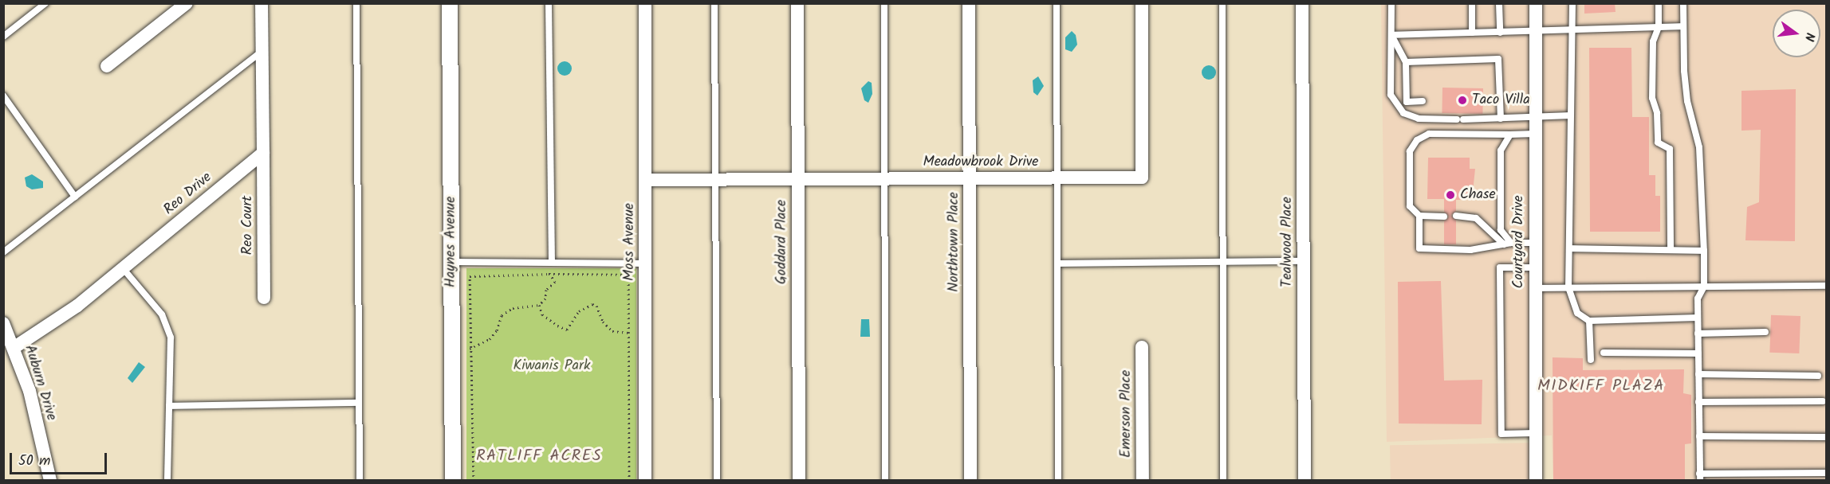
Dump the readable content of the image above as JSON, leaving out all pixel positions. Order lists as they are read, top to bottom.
{
  "streets": {
    "street": [
      "Meadowbrook Drive",
      "Reo Drive",
      "Reo Court",
      "Haynes Avenue",
      "Moss Avenue",
      "Goddard Place",
      "Northtown Place",
      "Tealwood Place",
      "Courtyard Drive",
      "Auburn Drive",
      "Emerson Place"
    ]
  },
  "crossings": [
    ["Meadowbrook Drive", "Moss Avenue"],
    ["Meadowbrook Drive", "Goddard Place"],
    ["Meadowbrook Drive", "Northtown Place"],
    ["Reo Drive", "Reo Court"],
    ["Reo Drive", "Auburn Drive"]
  ],
  "districts": ["MIDKIFF PLAZA", "RATLIFF ACRES"],
  "parks": ["Kiwanis Park"],
  "places": ["Taco Villa", "Chase"],
  "scale_bar": "50 m",
  "north": "right"
}
